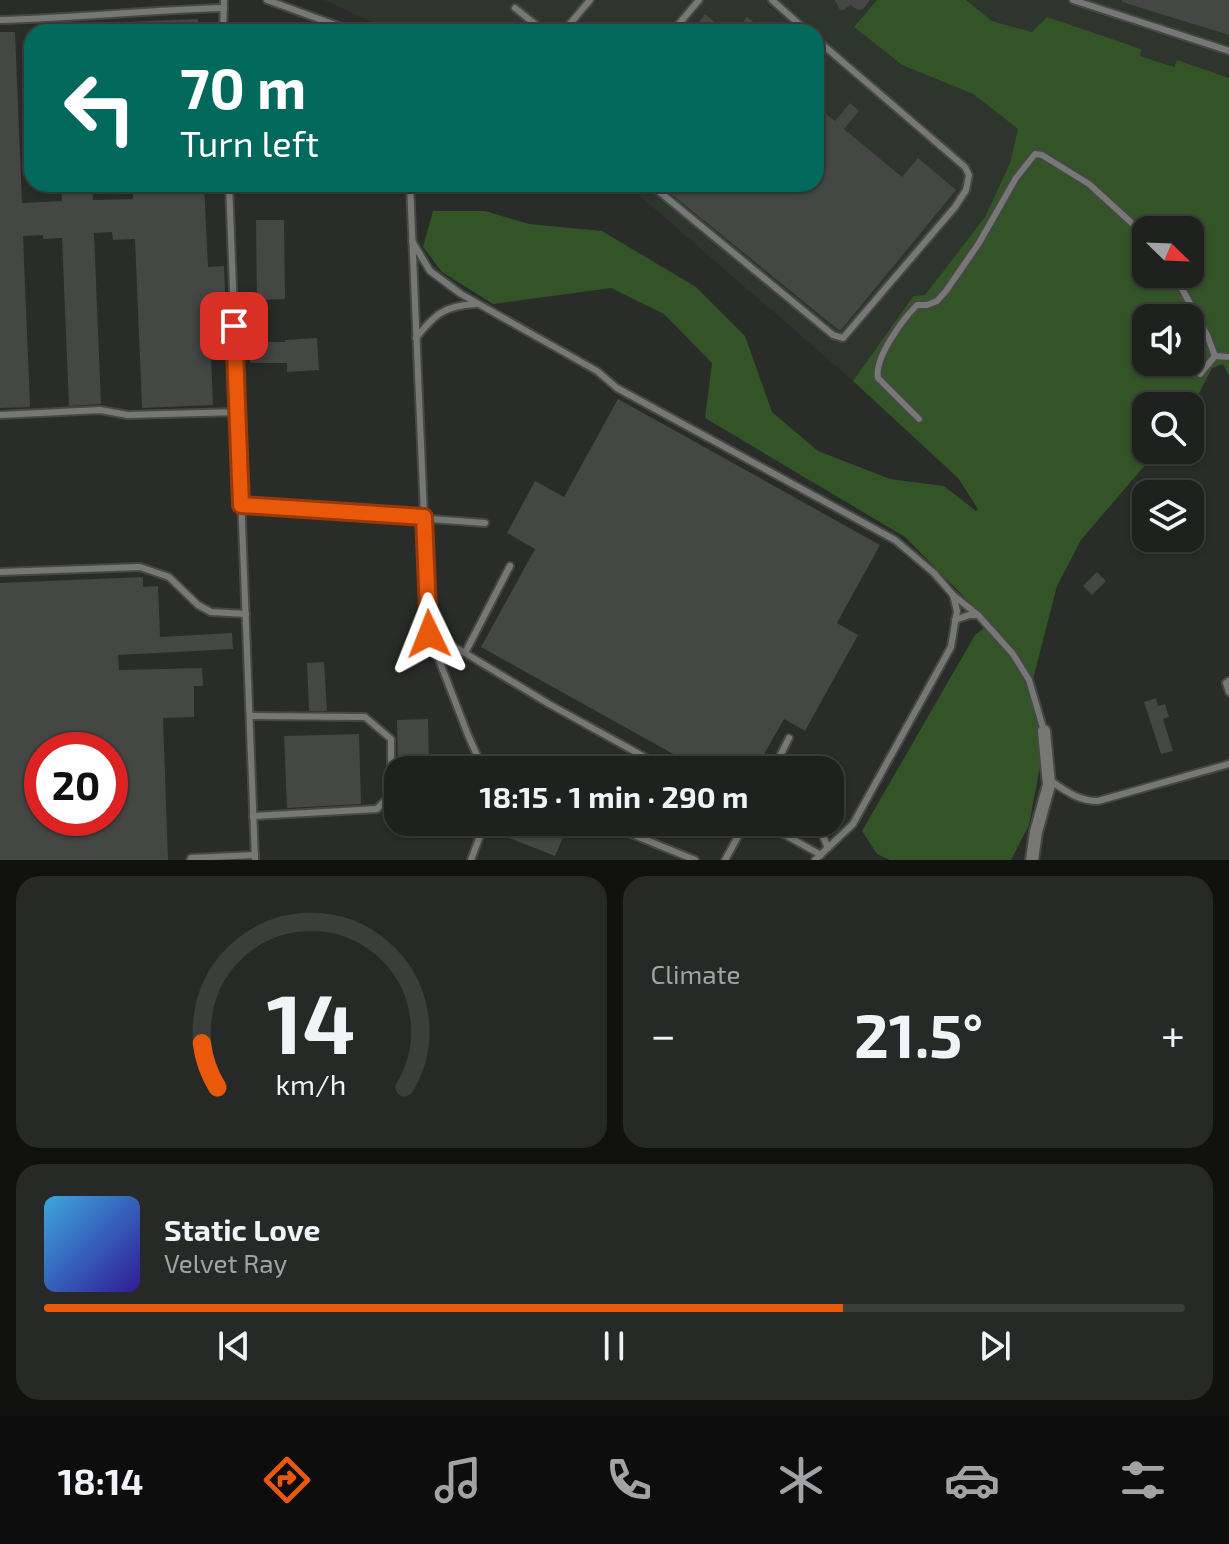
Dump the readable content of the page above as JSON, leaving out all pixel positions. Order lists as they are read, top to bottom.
{
  "north": "bottom right",
  "page": {
    "turn": ["70 m", "Turn left"],
    "limit": "20",
    "trip": "18:15 · 1 min · 290 m",
    "tile": "Climate",
    "heat": ["−", "21.5°", "+"],
    "song": ["Static Love", "Velvet Ray"],
    "tabs": "18:14",
    "gauge": ["14", "km/h"]
  }
}
